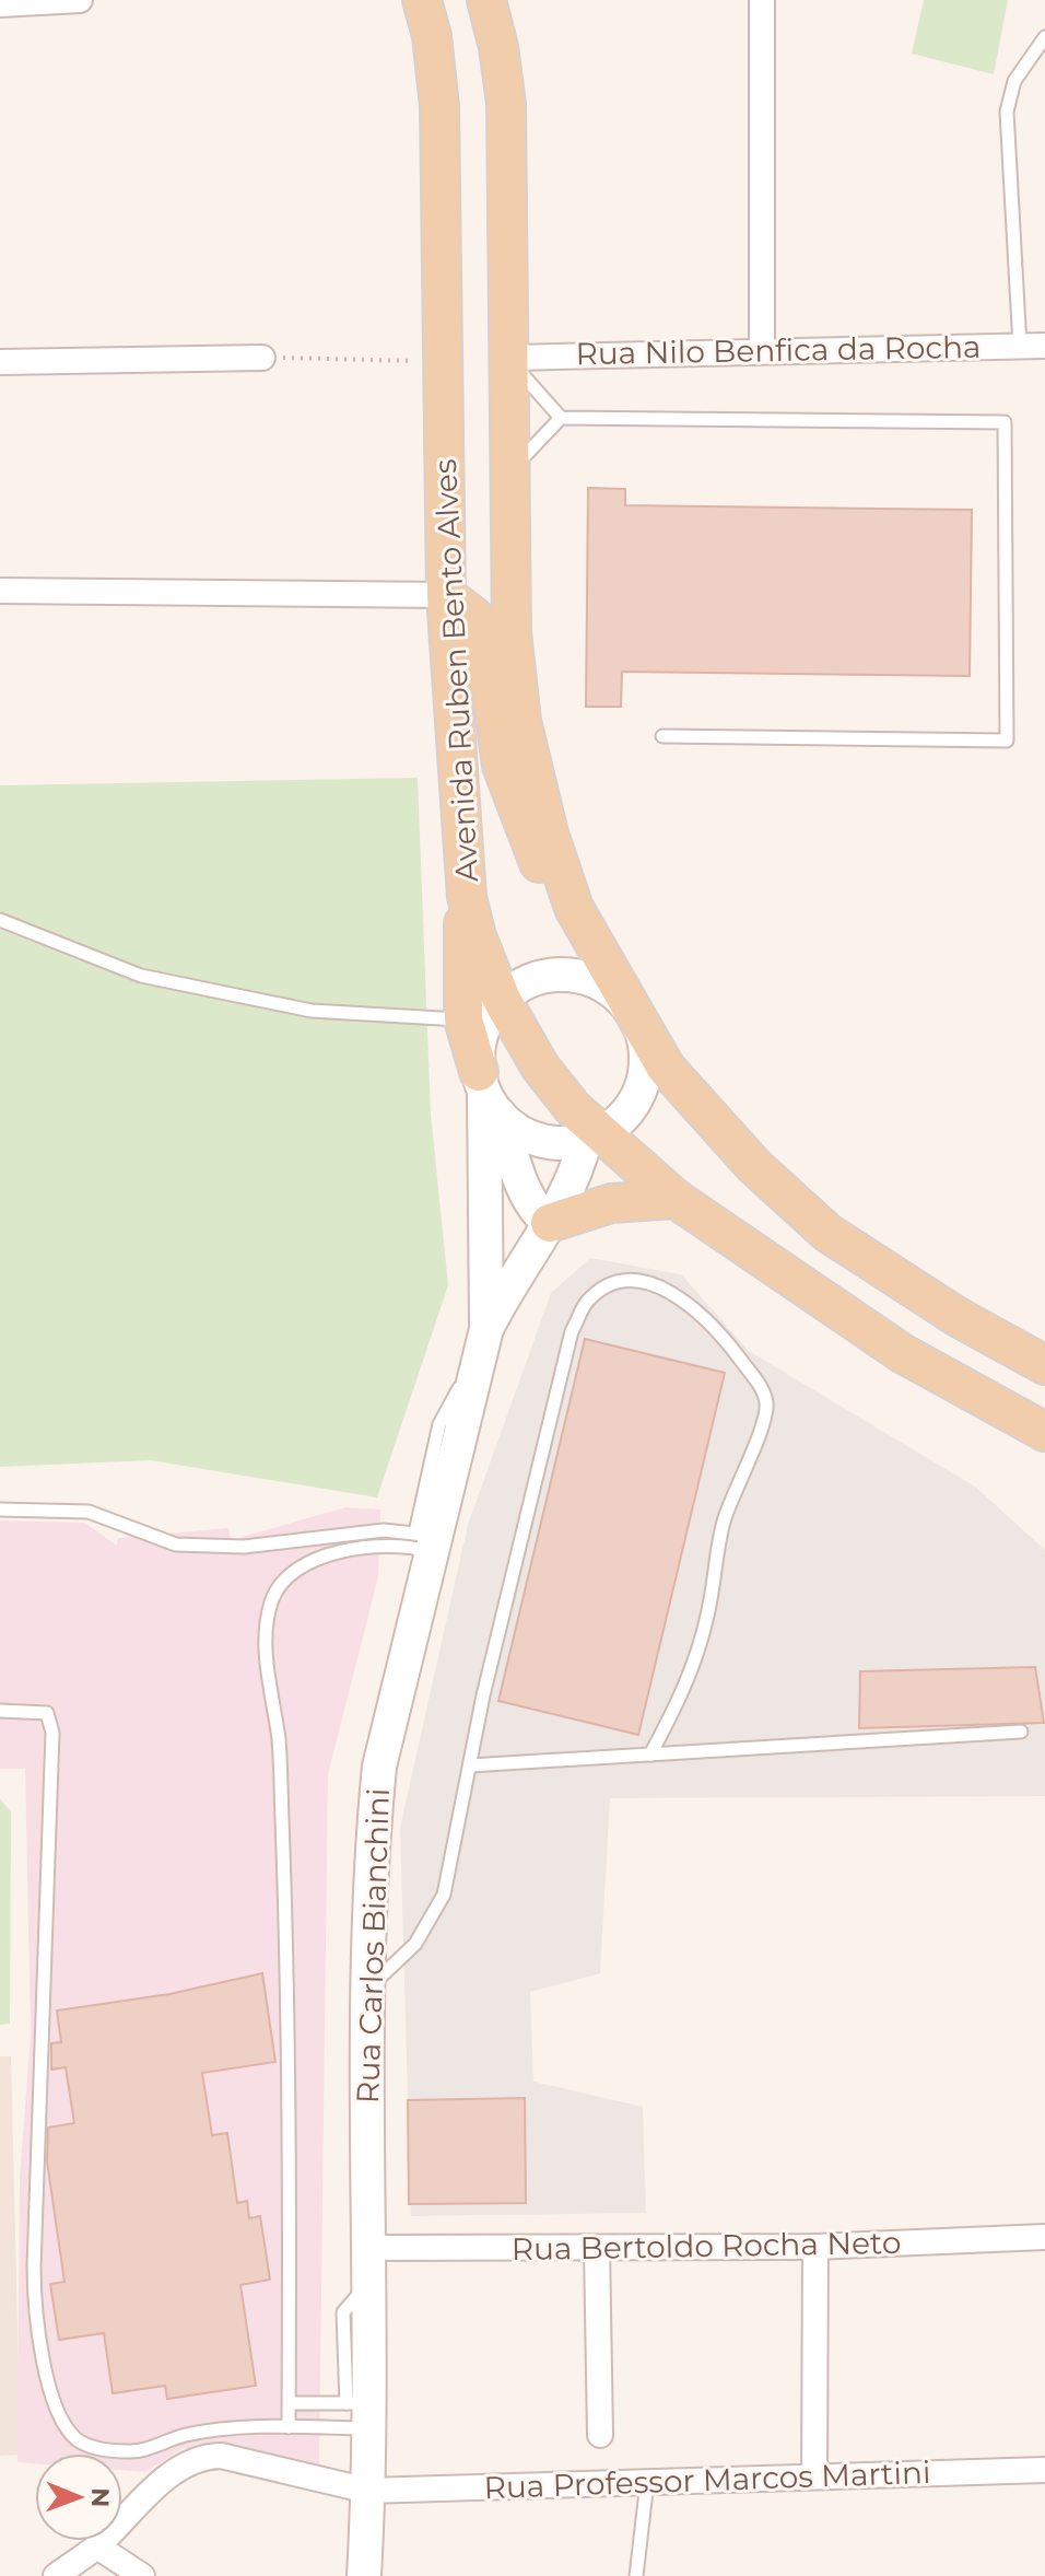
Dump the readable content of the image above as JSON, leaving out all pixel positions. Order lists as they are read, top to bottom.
{
  "streets": {
    "main road": ["Avenida Ruben Bento Alves"],
    "street": [
      "Rua Nilo Benfica da Rocha",
      "Rua Carlos Bianchini",
      "Rua Bertoldo Rocha Neto",
      "Rua Professor Marcos Martini"
    ]
  },
  "crossings": [
    ["Rua Nilo Benfica da Rocha", "Avenida Ruben Bento Alves"],
    ["Avenida Ruben Bento Alves", "Rua Carlos Bianchini"],
    ["Rua Carlos Bianchini", "Rua Bertoldo Rocha Neto"],
    ["Rua Carlos Bianchini", "Rua Professor Marcos Martini"]
  ],
  "north": "right"
}
